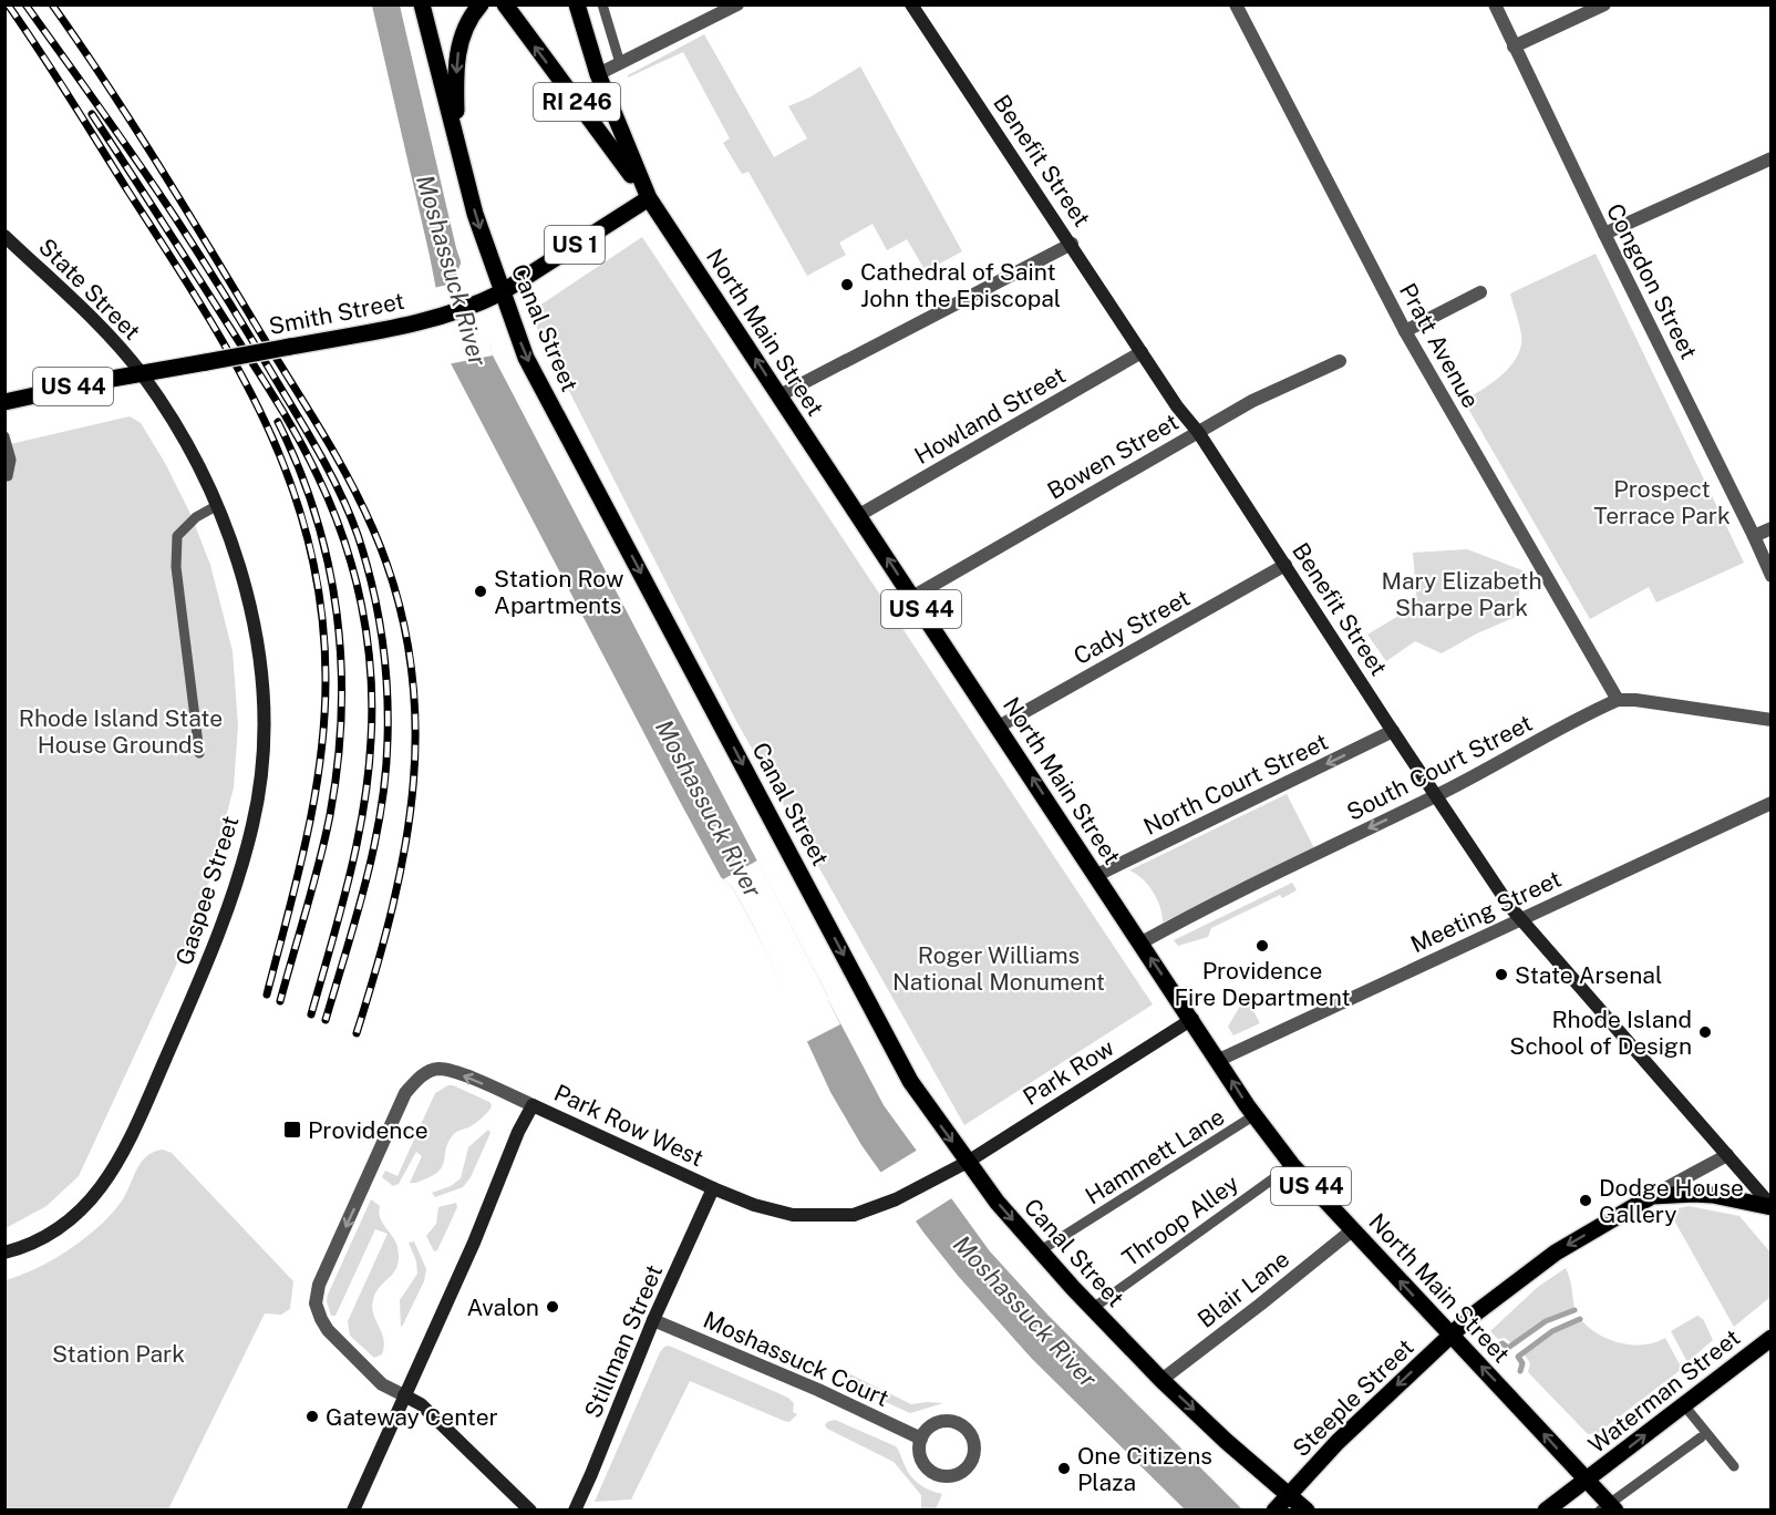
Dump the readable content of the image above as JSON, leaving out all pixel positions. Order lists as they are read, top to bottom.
{
  "streets": {
    "main road": [
      "RI 246",
      "US 1",
      "Smith Street",
      "Canal Street",
      "North Main Street",
      "US 44",
      "Waterman Street",
      "Steeple Street"
    ],
    "street": [
      "Benefit Street",
      "Congdon Street",
      "State Street",
      "Pratt Avenue",
      "Howland Street",
      "Bowen Street",
      "Cady Street",
      "South Court Street",
      "North Court Street",
      "Gaspee Street",
      "Meeting Street",
      "Park Row",
      "Park Row West",
      "Blair Lane",
      "Stillman Street",
      "Moshassuck Court"
    ],
    "lane": ["Hammett Lane", "Throop Alley"]
  },
  "crossings": [
    ["RI 246", "Smith Street"],
    ["RI 246", "North Main Street"],
    ["Benefit Street", "Howland Street"],
    ["Benefit Street", "Bowen Street"],
    ["Benefit Street", "Cady Street"],
    ["Benefit Street", "South Court Street"],
    ["Benefit Street", "North Court Street"],
    ["Benefit Street", "Meeting Street"],
    ["State Street", "Smith Street"],
    ["State Street", "Gaspee Street"],
    ["Smith Street", "Canal Street"],
    ["Smith Street", "North Main Street"],
    ["Smith Street", "Gaspee Street"],
    ["Canal Street", "Park Row"],
    ["Canal Street", "Park Row West"],
    ["Canal Street", "Hammett Lane"],
    ["Canal Street", "Throop Alley"],
    ["Canal Street", "Blair Lane"],
    ["Canal Street", "Steeple Street"],
    ["North Main Street", "Howland Street"],
    ["North Main Street", "Bowen Street"],
    ["North Main Street", "Cady Street"],
    ["North Main Street", "South Court Street"],
    ["North Main Street", "North Court Street"],
    ["North Main Street", "Meeting Street"],
    ["North Main Street", "Park Row"],
    ["North Main Street", "Hammett Lane"],
    ["North Main Street", "Throop Alley"],
    ["North Main Street", "Blair Lane"],
    ["North Main Street", "Waterman Street"],
    ["North Main Street", "Steeple Street"],
    ["Pratt Avenue", "South Court Street"],
    ["Park Row", "Park Row West"],
    ["Park Row West", "Stillman Street"],
    ["Stillman Street", "Moshassuck Court"]
  ],
  "one_way": [
    "Canal Street",
    "North Main Street",
    "South Court Street",
    "North Court Street",
    "Waterman Street",
    "Steeple Street"
  ],
  "water": ["Moshassuck River"],
  "parks": [
    "Prospect Terrace Park",
    "Mary Elizabeth Sharpe Park",
    "Rhode Island State House Grounds",
    "Roger Williams National Monument",
    "Station Park"
  ],
  "places": {
    "other": [
      "Cathedral of Saint John the Episcopal",
      "Station Row Apartments",
      "Providence Fire Department",
      "State Arsenal",
      "Rhode Island School of Design",
      "Dodge House Gallery",
      "Avalon",
      "Gateway Center",
      "One Citizens Plaza"
    ],
    "transit": ["Providence"]
  }
}
